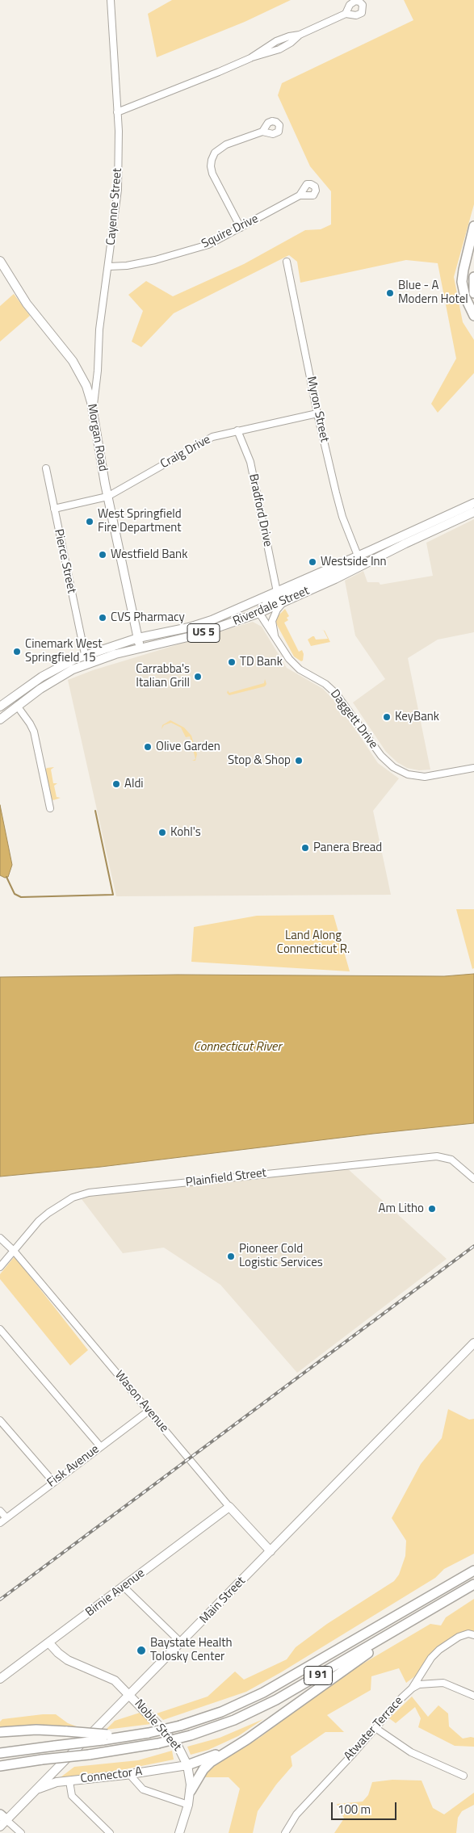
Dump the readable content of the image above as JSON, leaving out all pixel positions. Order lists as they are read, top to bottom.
{
  "streets": {
    "highway": ["I 91"],
    "main road": [
      "Morgan Road",
      "Riverdale Street",
      "US 5",
      "Wason Avenue",
      "Birnie Avenue",
      "Main Street",
      "Noble Street",
      "Connector A"
    ],
    "street": [
      "Cayenne Street",
      "Squire Drive",
      "Myron Street",
      "Craig Drive",
      "Bradford Drive",
      "Pierce Street",
      "Daggett Drive",
      "Plainfield Street",
      "Fisk Avenue",
      "Atwater Terrace"
    ]
  },
  "crossings": [
    ["Cayenne Street", "Squire Drive"],
    ["Cayenne Street", "Morgan Road"],
    ["Myron Street", "Craig Drive"],
    ["Myron Street", "Riverdale Street"],
    ["Morgan Road", "Craig Drive"],
    ["Morgan Road", "Riverdale Street"],
    ["Craig Drive", "Bradford Drive"],
    ["Craig Drive", "Pierce Street"],
    ["Bradford Drive", "Riverdale Street"],
    ["Pierce Street", "Riverdale Street"],
    ["Riverdale Street", "Daggett Drive"],
    ["Plainfield Street", "Wason Avenue"],
    ["Wason Avenue", "Fisk Avenue"],
    ["Wason Avenue", "Birnie Avenue"],
    ["Wason Avenue", "Main Street"],
    ["Birnie Avenue", "Noble Street"],
    ["Main Street", "Noble Street"],
    ["Main Street", "Connector A"],
    ["Noble Street", "Connector A"]
  ],
  "water": ["Connecticut River"],
  "parks": ["Land Along Connecticut R."],
  "places": [
    "Blue - A Modern Hotel",
    "West Springfield Fire Department",
    "Westfield Bank",
    "Westside Inn",
    "CVS Pharmacy",
    "Cinemark West Springfield 15",
    "TD Bank",
    "Carrabba's Italian Grill",
    "KeyBank",
    "Olive Garden",
    "Stop & Shop",
    "Aldi",
    "Kohl's",
    "Panera Bread",
    "Am Litho",
    "Pioneer Cold Logistic Services",
    "Baystate Health Tolosky Center"
  ],
  "scale_bar": "100 m"
}
